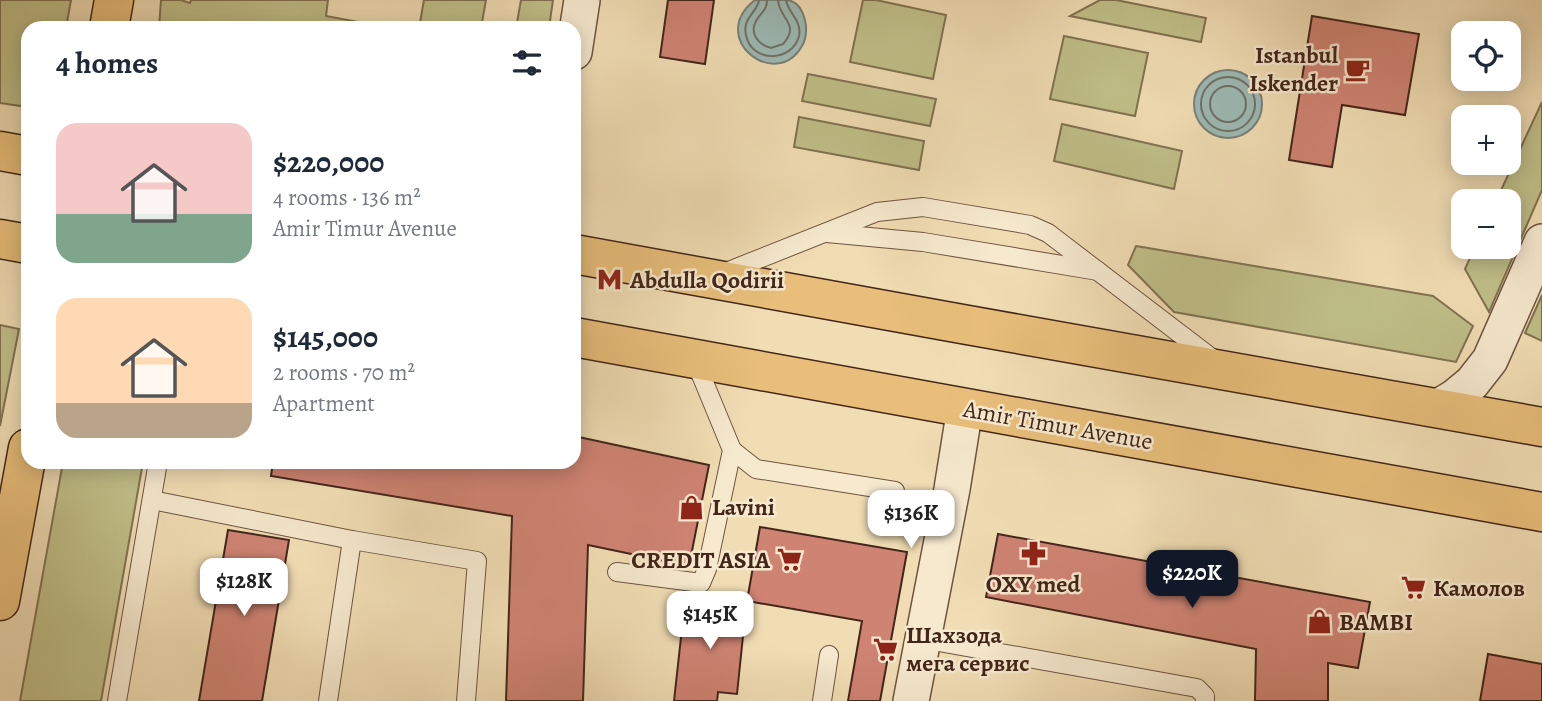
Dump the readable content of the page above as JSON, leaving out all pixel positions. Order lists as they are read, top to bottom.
{
  "streets": {
    "main road": ["Amir Timur Avenue"]
  },
  "places": {
    "cafe": ["Istanbul Iskender"],
    "metro station": ["Abdulla Qodirii"],
    "shop": ["Lavini", "BAMBI"],
    "pharmacy": ["OXY med"],
    "supermarket": ["CREDIT ASIA", "Камолов", "Шахзода мега сервис"]
  },
  "page": {
    "map_buttons": ["+", "−"],
    "heading": "4 homes",
    "list": [
      {
        "name": "$220,000",
        "note": "4 rooms · 136 m² · Amir Timur Avenue"
      },
      {
        "name": "$145,000",
        "note": "2 rooms · 70 m² · Apartment"
      }
    ],
    "price": [
      "$136K",
      "$220K",
      "$128K",
      "$145K"
    ]
  }
}
